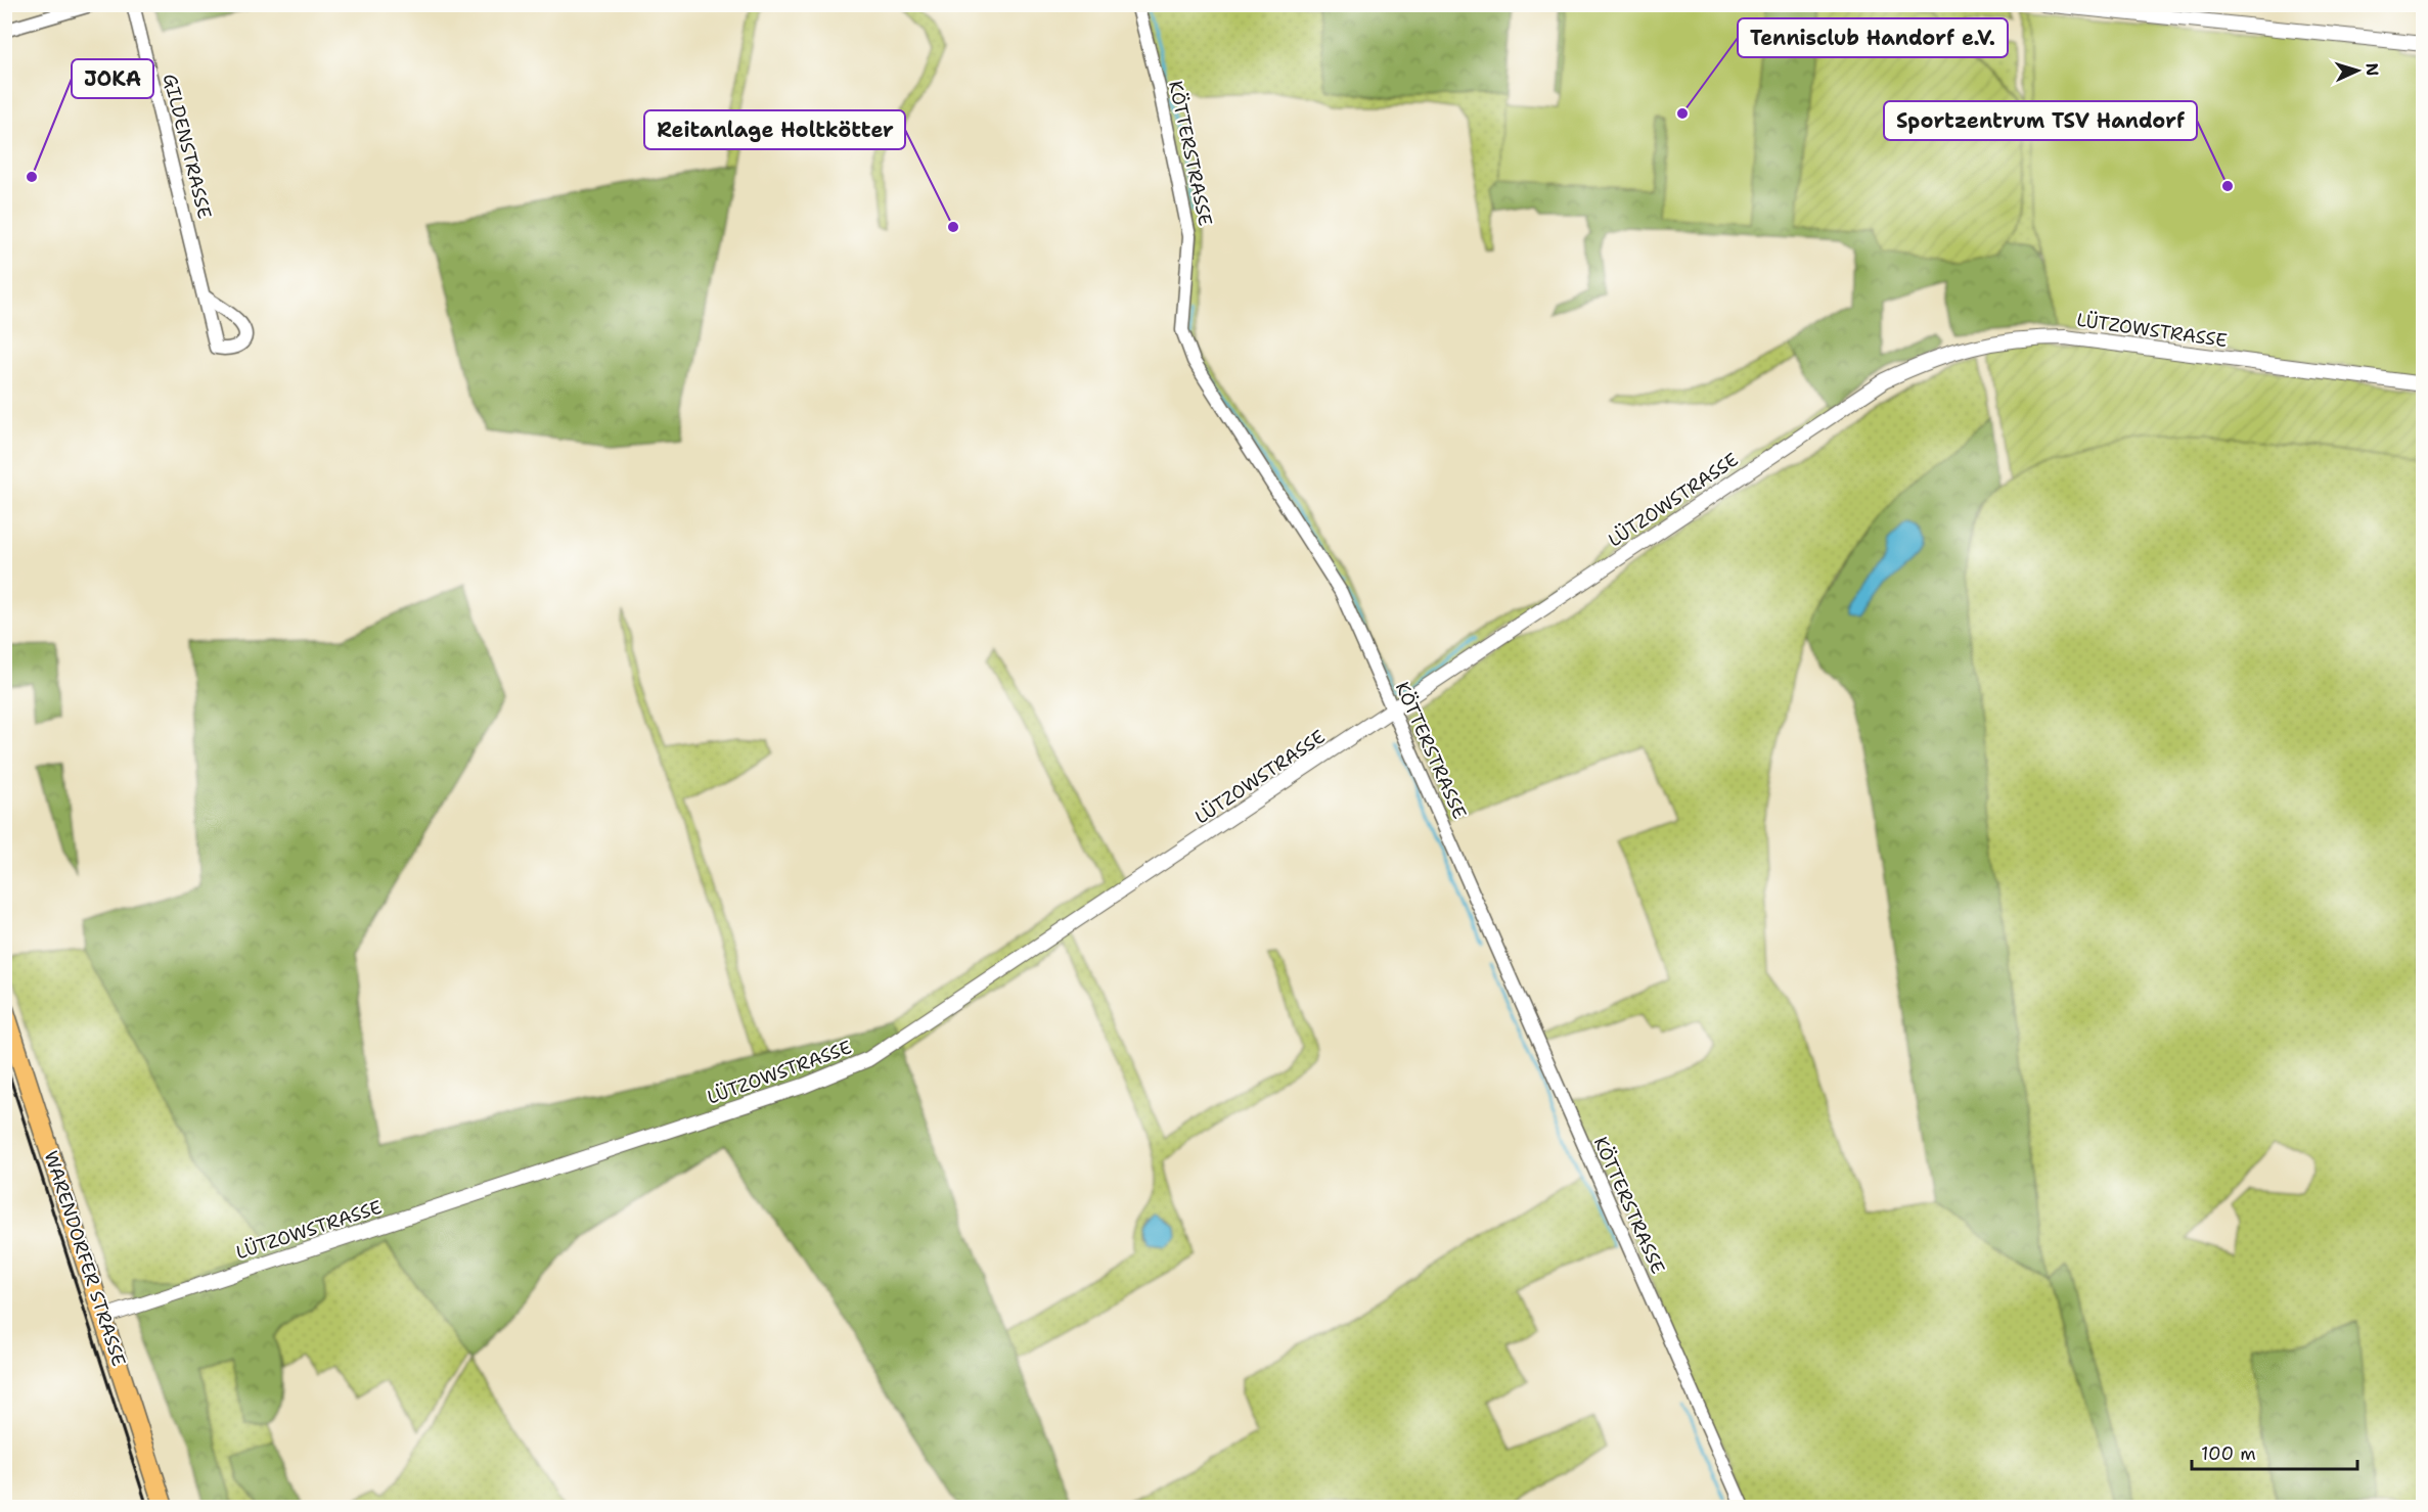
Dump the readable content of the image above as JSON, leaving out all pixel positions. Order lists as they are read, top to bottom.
{
  "streets": {
    "main road": ["WARENDORFER STRASSE"],
    "street": ["GILDENSTRASSE", "KÖTTERSTRASSE", "LÜTZOWSTRASSE"]
  },
  "crossings": [
    ["KÖTTERSTRASSE", "LÜTZOWSTRASSE"],
    ["LÜTZOWSTRASSE", "WARENDORFER STRASSE"]
  ],
  "places": [
    "Tennisclub Handorf e.V.",
    "JOKA",
    "Sportzentrum TSV Handorf",
    "Reitanlage Holtkötter"
  ],
  "scale_bar": "100 m",
  "north": "right"
}
